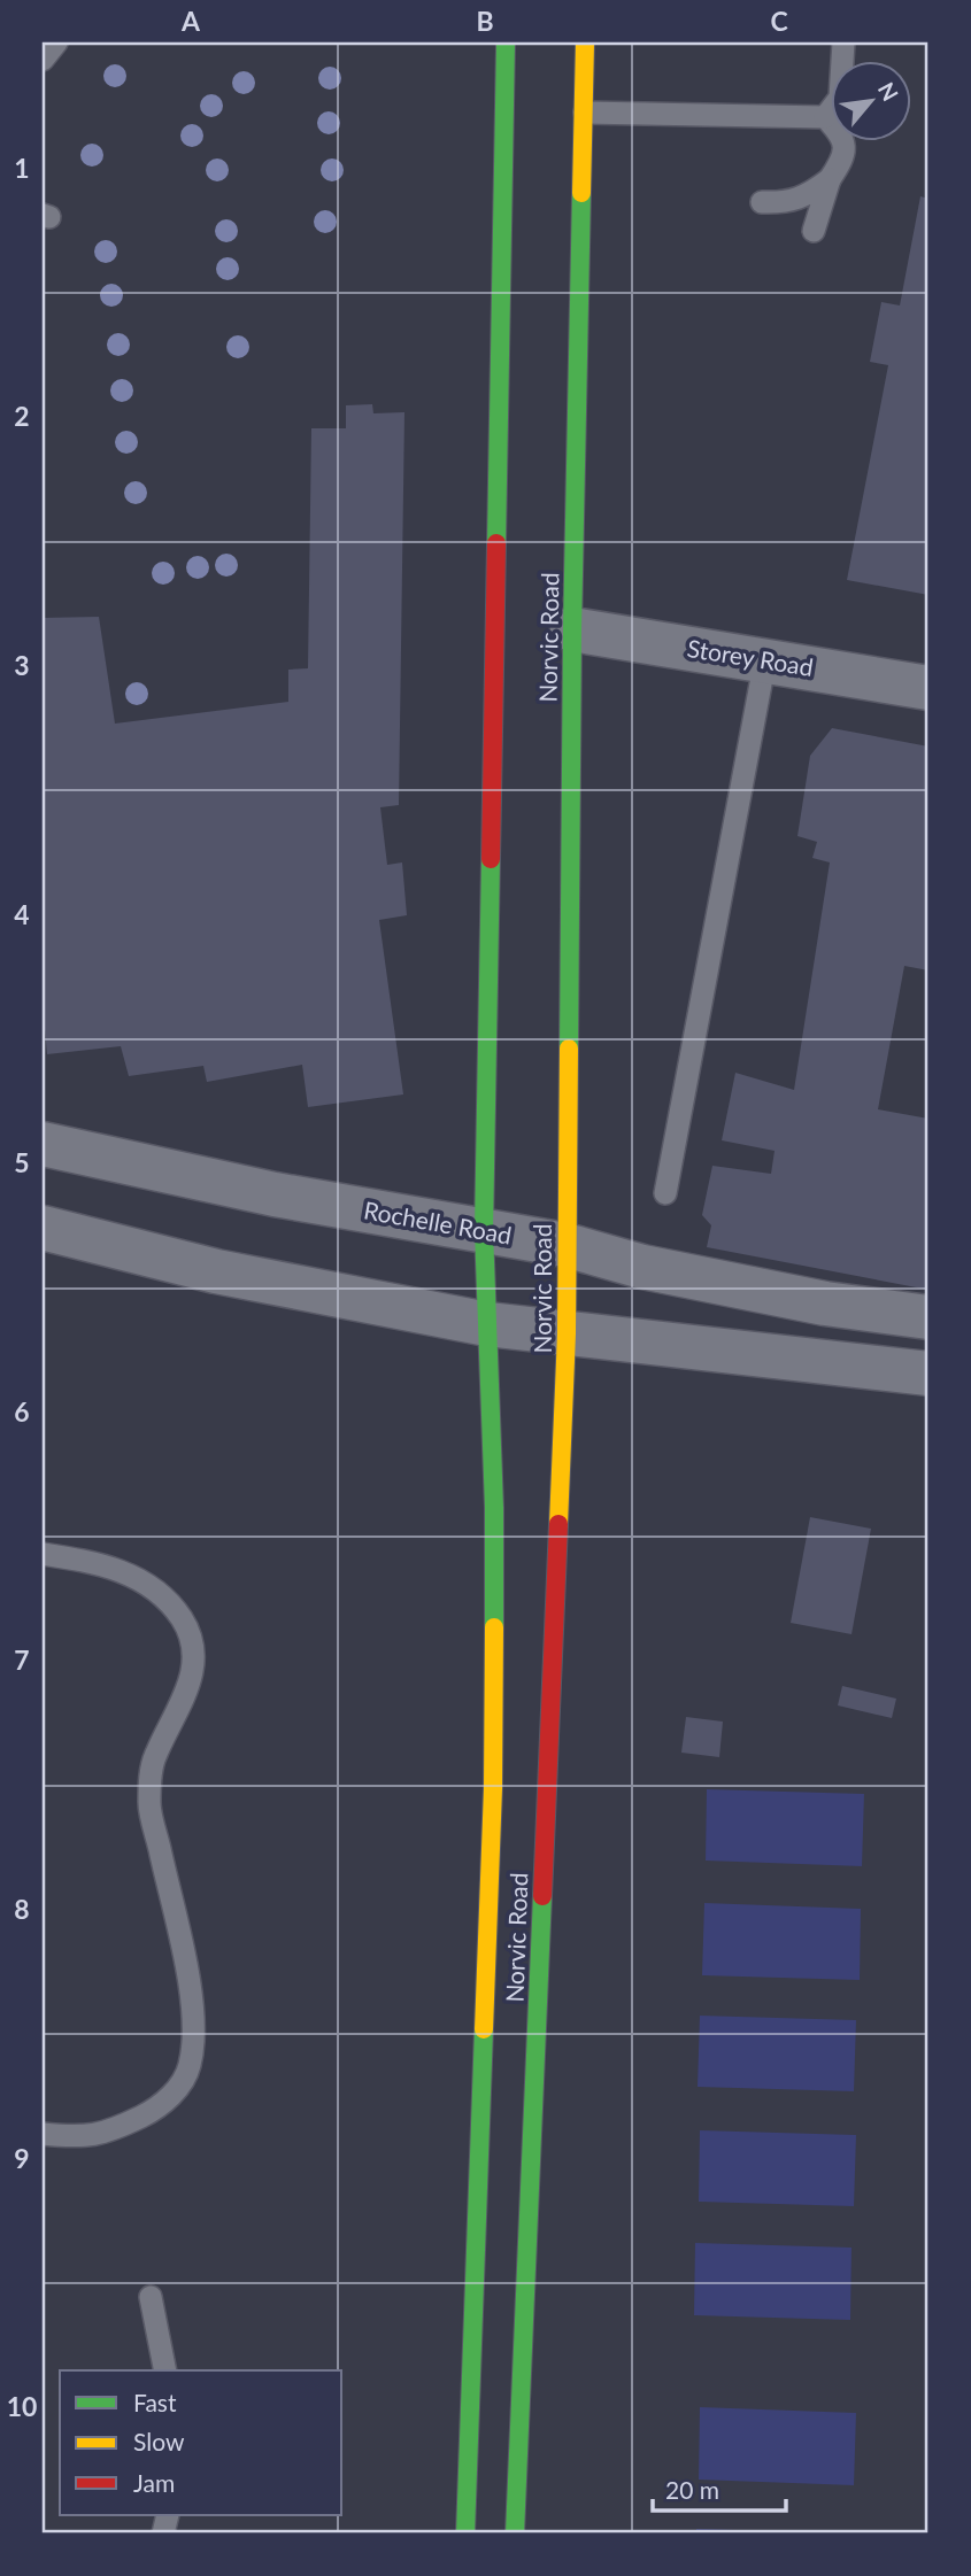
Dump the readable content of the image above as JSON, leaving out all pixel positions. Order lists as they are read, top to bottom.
{
  "streets": {
    "street": ["Norvic Road", "Storey Road", "Rochelle Road"]
  },
  "crossings": [
    ["Norvic Road", "Storey Road"],
    ["Norvic Road", "Rochelle Road"]
  ],
  "legend": ["Fast", "Slow", "Jam"],
  "scale_bar": "20 m",
  "north": "top right",
  "grid": {
    "columns": ["A", "B", "C"],
    "rows": [
      "1",
      "2",
      "3",
      "4",
      "5",
      "6",
      "7",
      "8",
      "9",
      "10"
    ]
  }
}
